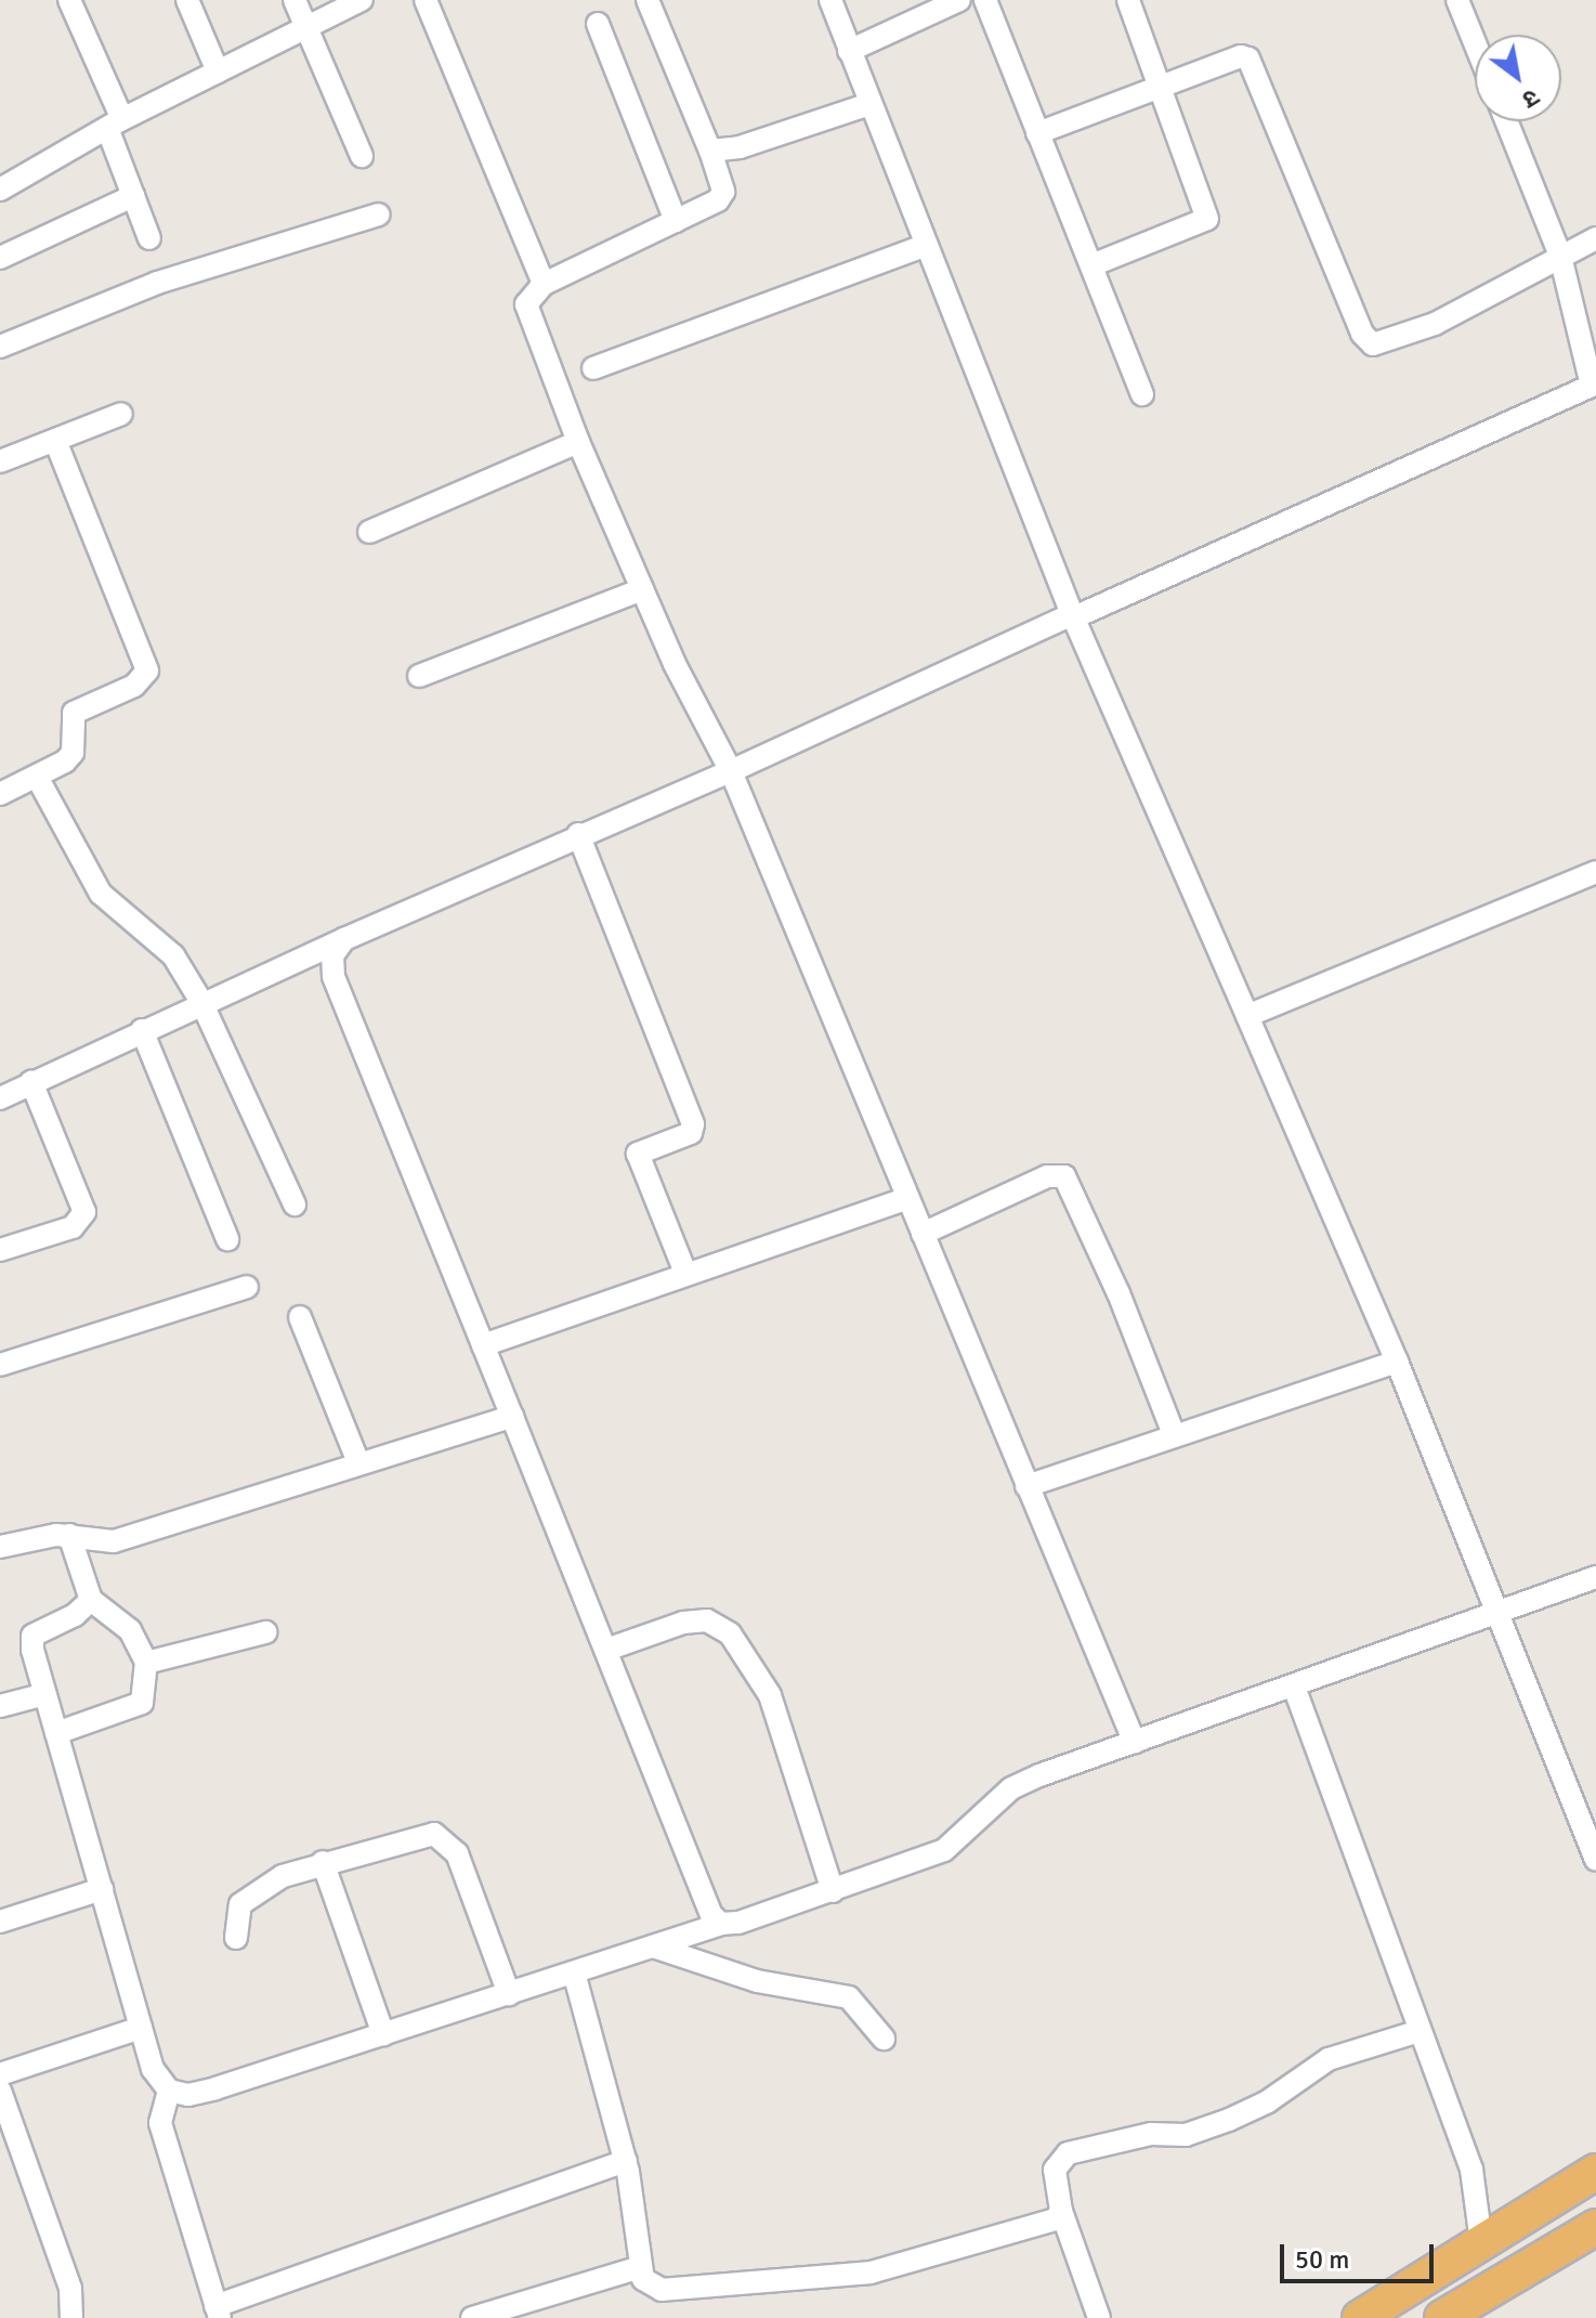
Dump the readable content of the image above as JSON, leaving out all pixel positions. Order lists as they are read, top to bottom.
{
  "scale_bar": "50 m",
  "north": "bottom right"
}
